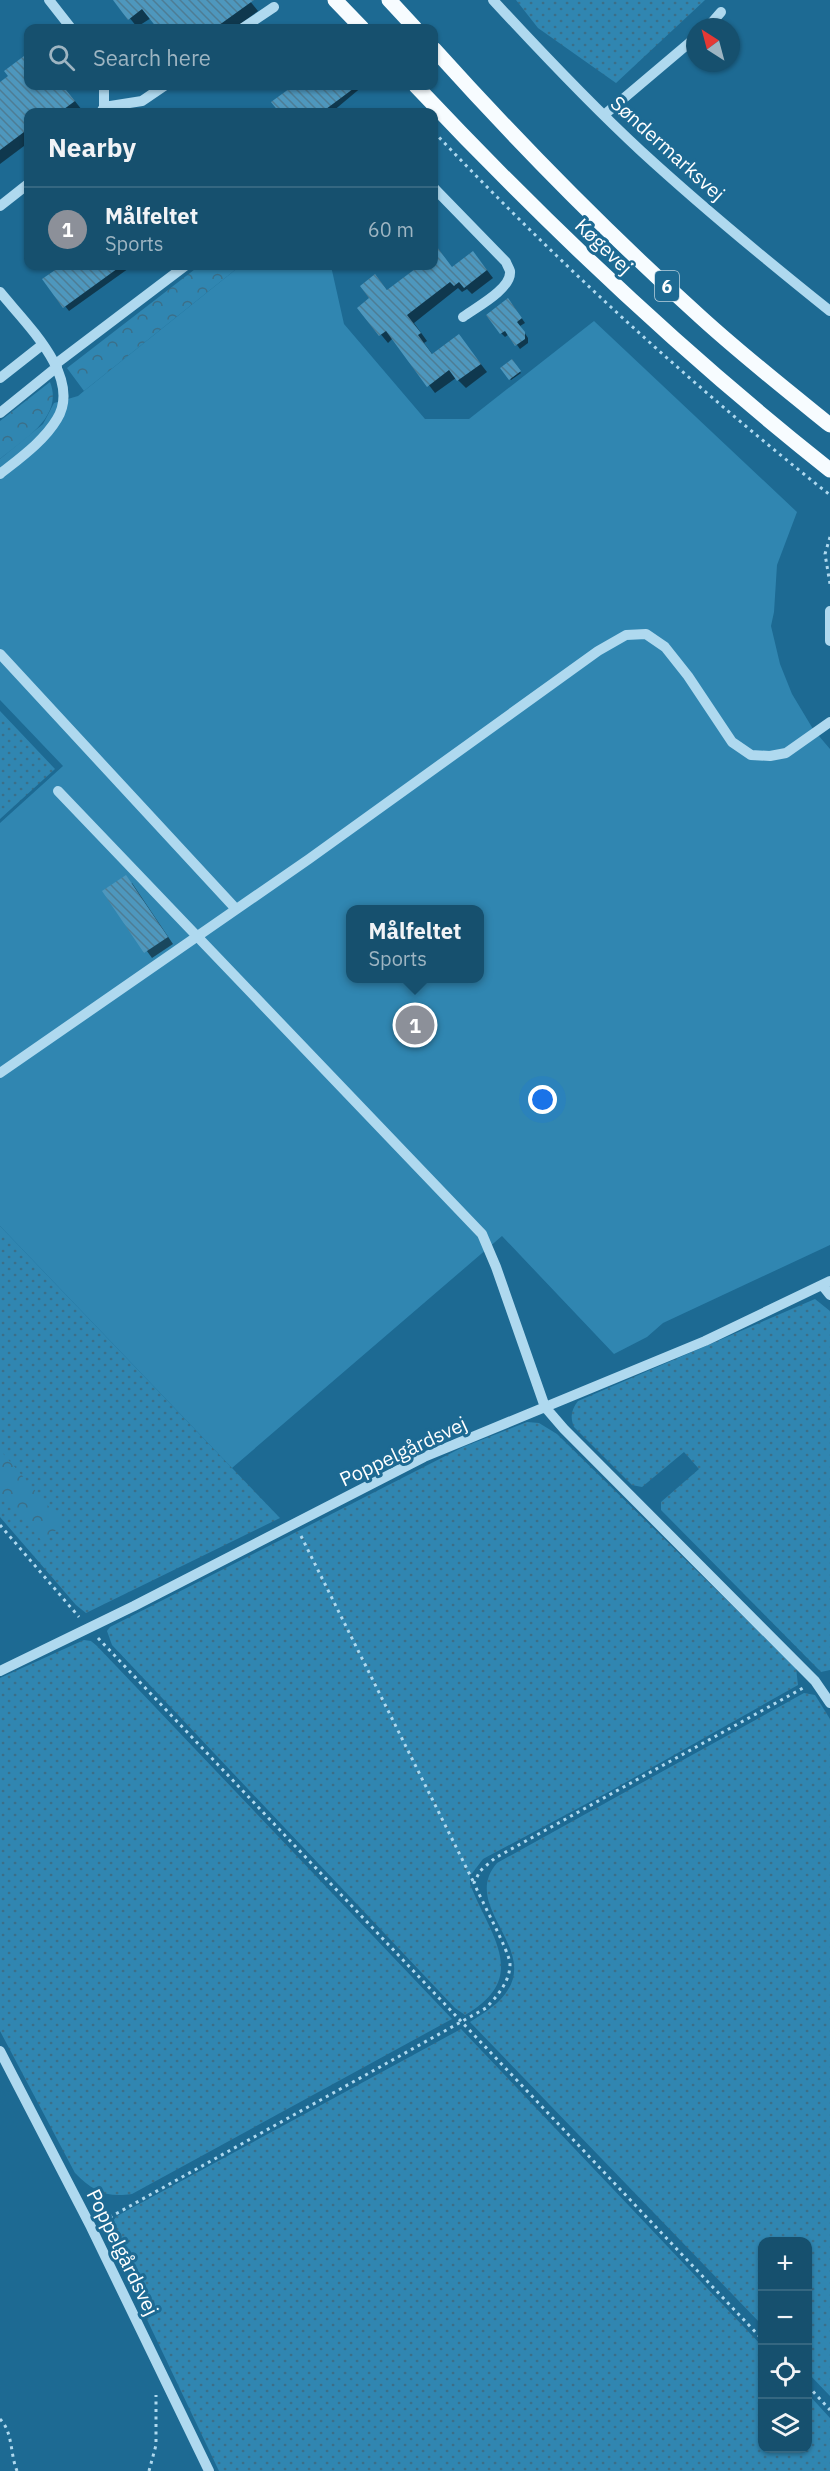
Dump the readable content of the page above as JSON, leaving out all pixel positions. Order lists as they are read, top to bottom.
{
  "streets": {
    "main road": ["Køgevej", "6"],
    "street": ["Søndermarksvej", "Poppelgårdsvej"]
  },
  "north": "top left",
  "page": {
    "search": "Search here",
    "heading": "Nearby",
    "list": [
      {
        "mark": "1",
        "name": "Målfeltet",
        "note": "Sports",
        "value": "60 m"
      }
    ],
    "popup": ["Målfeltet", "Sports"],
    "pins": "1",
    "map_buttons": ["+", "−"]
  }
}
